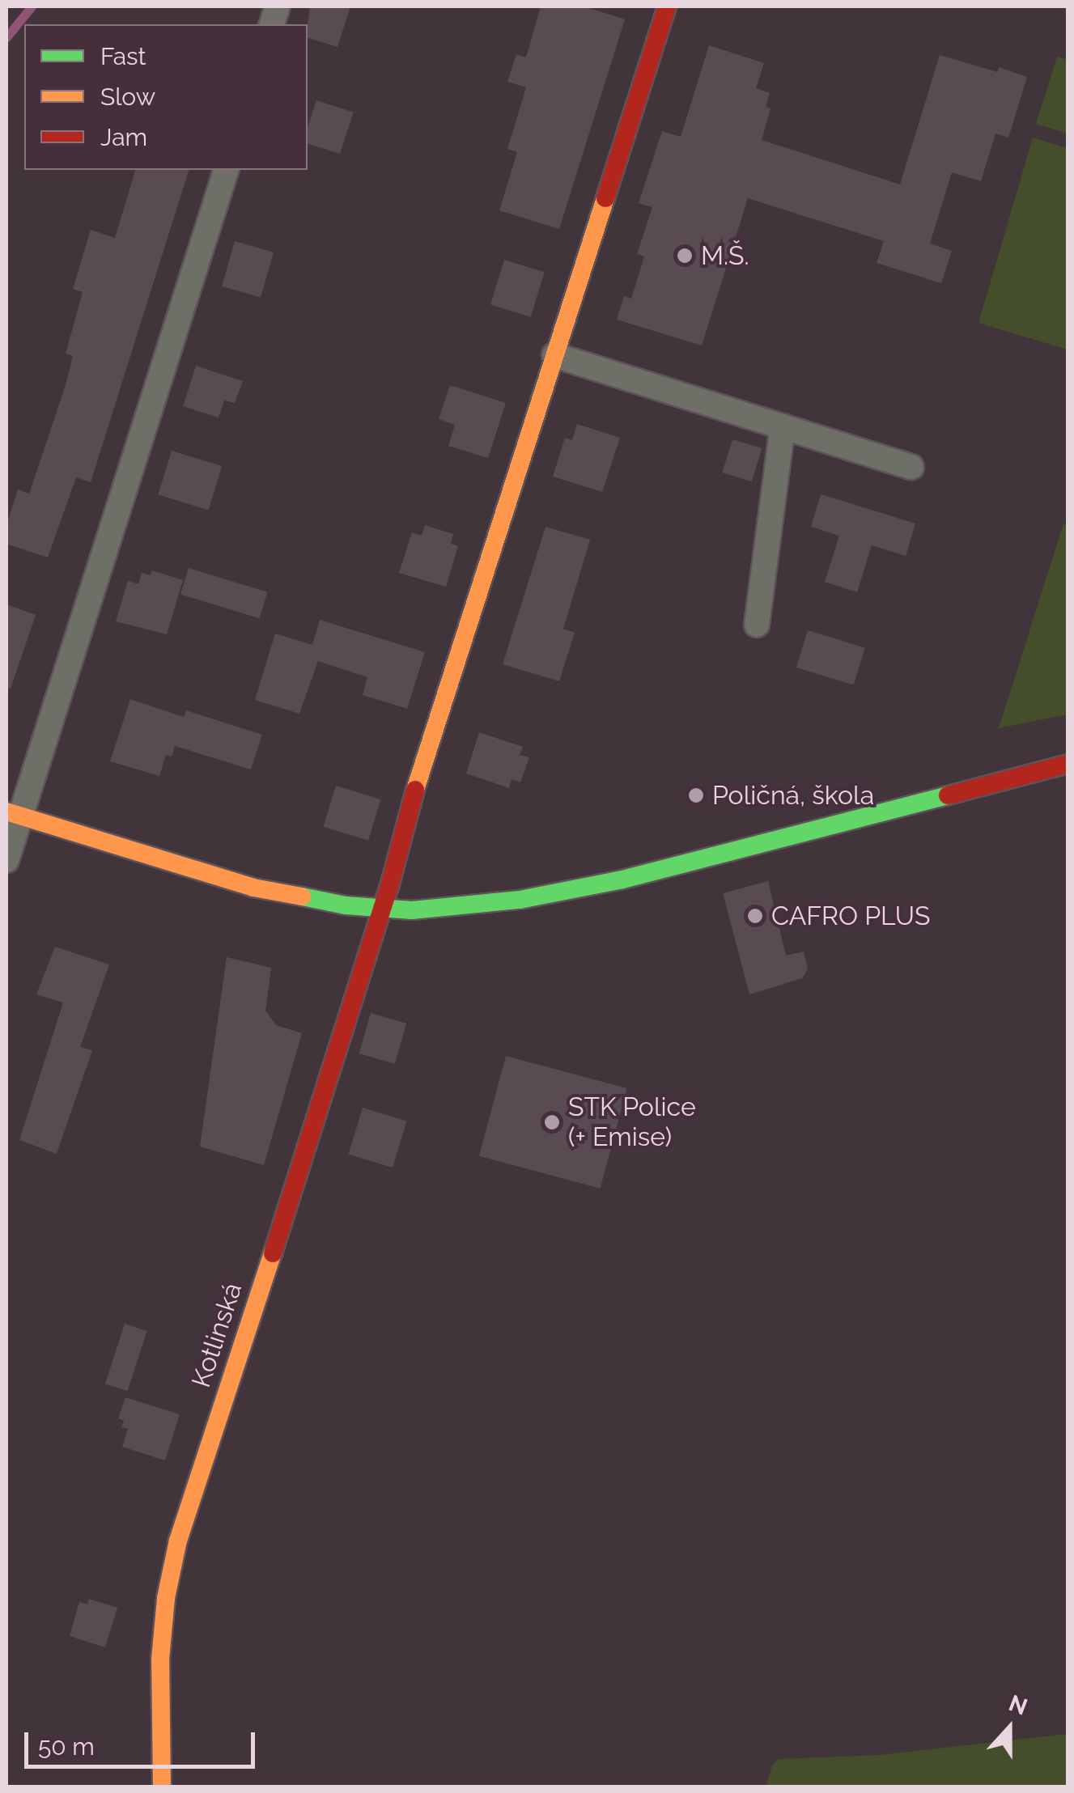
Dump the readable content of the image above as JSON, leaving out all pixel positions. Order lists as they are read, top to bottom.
{
  "streets": {
    "street": ["Kotlinská"]
  },
  "places": [
    "M.Š.",
    "Poličná, škola",
    "CAFRO PLUS",
    "STK Police (+ Emise)"
  ],
  "legend": ["Fast", "Slow", "Jam"],
  "scale_bar": "50 m",
  "north": "top"
}
